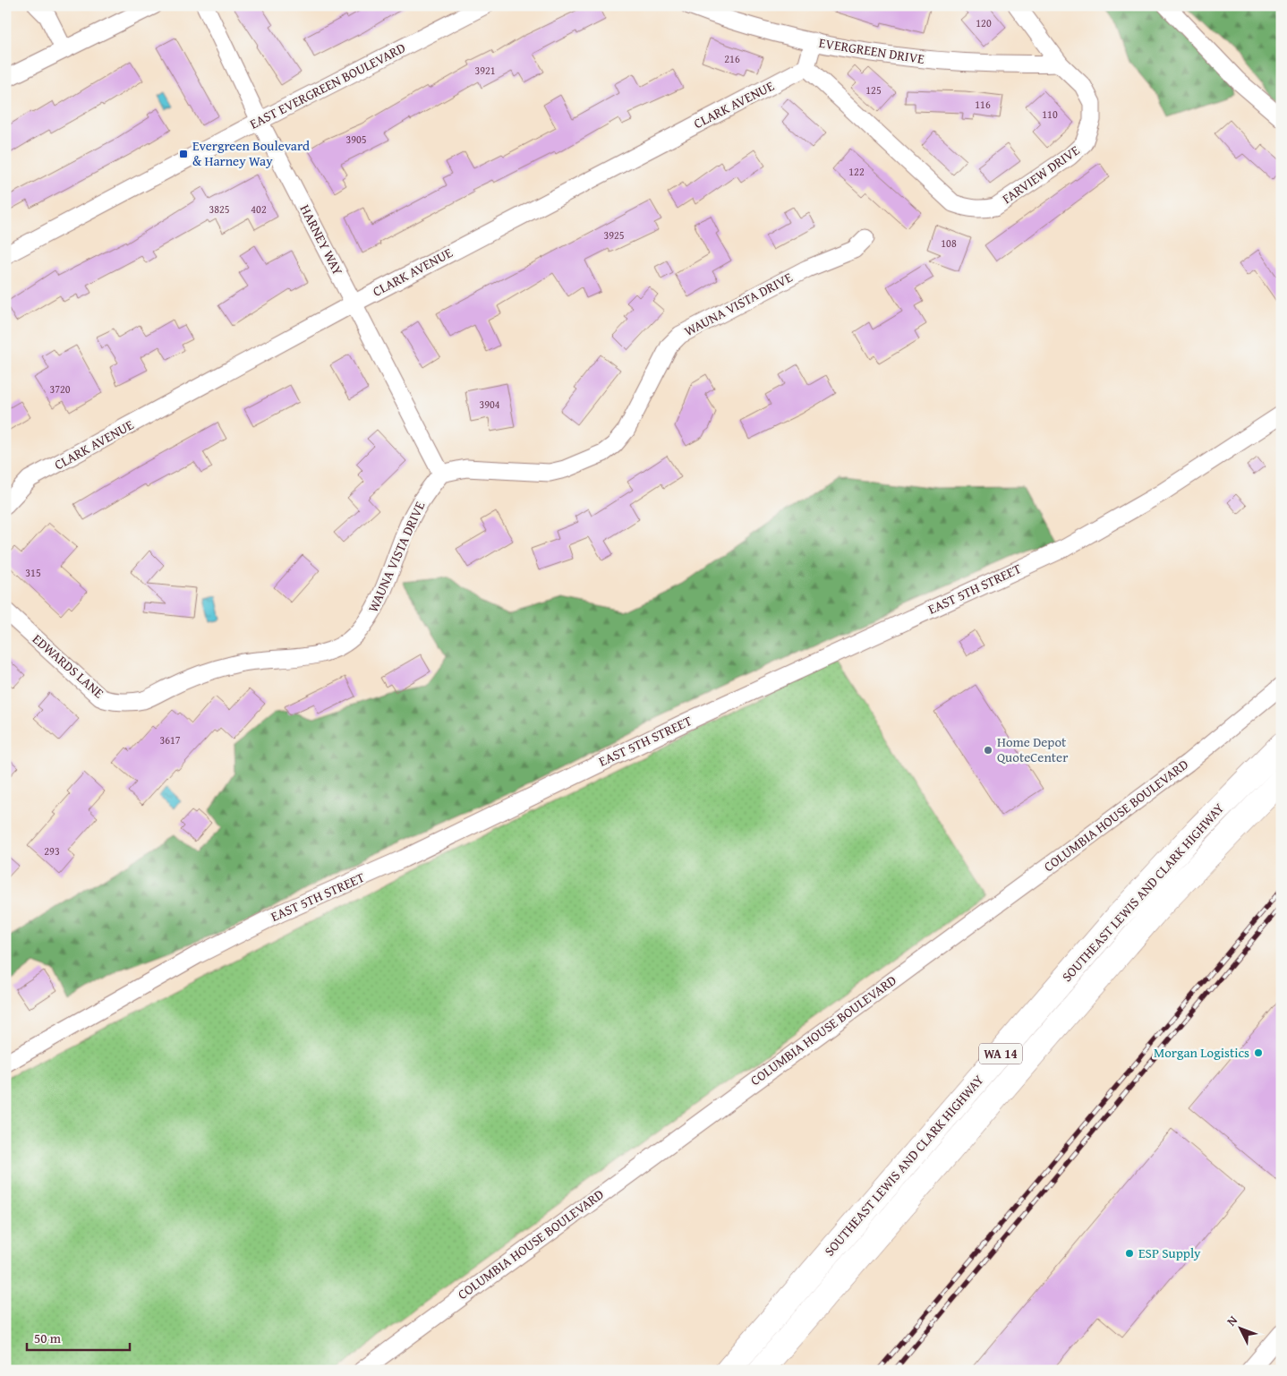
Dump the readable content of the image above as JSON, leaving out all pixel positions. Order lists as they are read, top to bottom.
{
  "streets": {
    "highway": ["SOUTHEAST LEWIS AND CLARK HIGHWAY", "WA 14"],
    "street": [
      "EVERGREEN DRIVE",
      "EAST EVERGREEN BOULEVARD",
      "CLARK AVENUE",
      "FARVIEW DRIVE",
      "HARNEY WAY",
      "WAUNA VISTA DRIVE",
      "EAST 5TH STREET",
      "EDWARDS LANE",
      "COLUMBIA HOUSE BOULEVARD"
    ]
  },
  "crossings": [
    ["EVERGREEN DRIVE", "FARVIEW DRIVE"],
    ["EAST EVERGREEN BOULEVARD", "HARNEY WAY"],
    ["CLARK AVENUE", "FARVIEW DRIVE"],
    ["CLARK AVENUE", "HARNEY WAY"],
    ["HARNEY WAY", "WAUNA VISTA DRIVE"],
    ["WAUNA VISTA DRIVE", "EDWARDS LANE"]
  ],
  "places": {
    "transit": ["Evergreen Boulevard & Harney Way"],
    "other": ["Home Depot QuoteCenter", "Morgan Logistics", "ESP Supply"]
  },
  "house_numbers": [
    "120",
    "216",
    "3921",
    "125",
    "116",
    "110",
    "3905",
    "122",
    "3825",
    "402",
    "3925",
    "108",
    "3720",
    "3904",
    "315",
    "3617",
    "293"
  ],
  "scale_bar": "50 m",
  "north": "top left"
}
